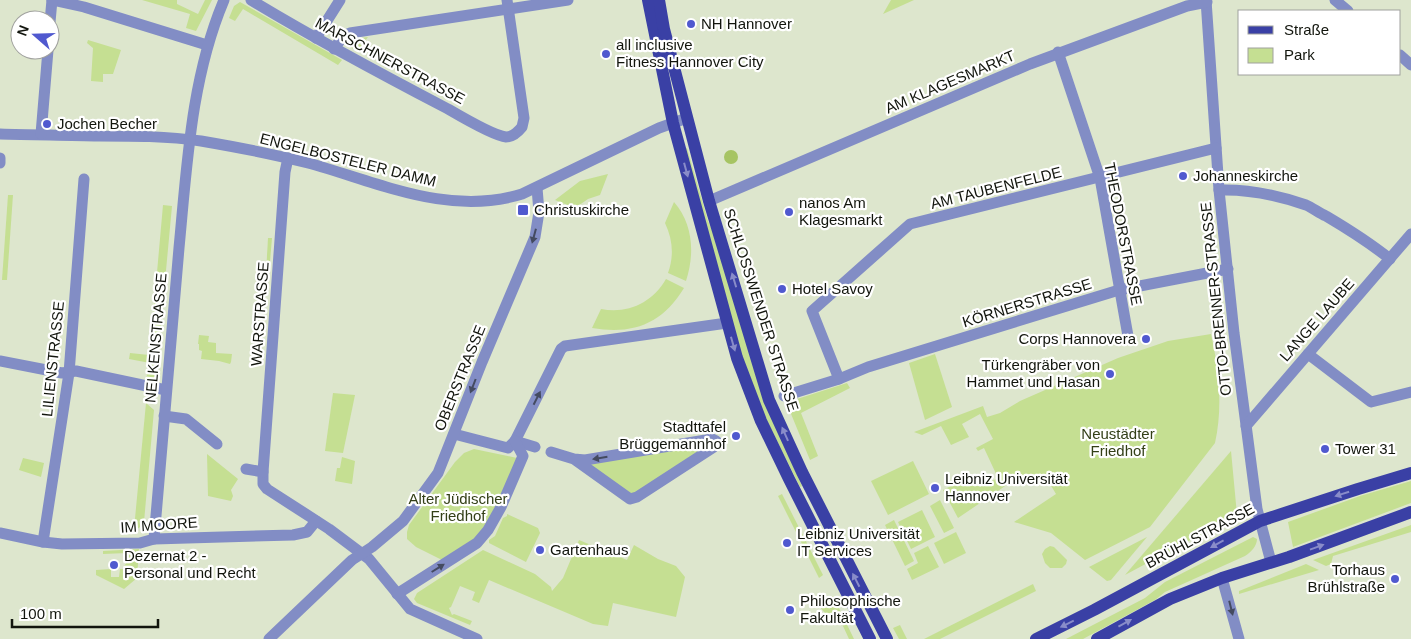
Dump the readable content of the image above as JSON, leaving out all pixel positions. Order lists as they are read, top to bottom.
{
  "streets": {
    "main road": ["SCHLOSSWENDER STRASSE", "BRÜHLSTRASSE"],
    "street": [
      "MARSCHNERSTRASSE",
      "AM KLAGESMARKT",
      "ENGELBOSTELER DAMM",
      "AM TAUBENFELDE",
      "THEODORSTRASSE",
      "OTTO-BRENNER-STRASSE",
      "KÖRNERSTRASSE",
      "WARSTRASSE",
      "LANGE LAUBE",
      "NELKENSTRASSE",
      "LILIENSTRASSE",
      "OBERSTRASSE",
      "IM MOORE"
    ]
  },
  "crossings": [
    ["AM KLAGESMARKT", "THEODORSTRASSE"],
    ["AM KLAGESMARKT", "OTTO-BRENNER-STRASSE"],
    ["AM KLAGESMARKT", "SCHLOSSWENDER STRASSE"],
    ["ENGELBOSTELER DAMM", "SCHLOSSWENDER STRASSE"],
    ["ENGELBOSTELER DAMM", "WARSTRASSE"],
    ["ENGELBOSTELER DAMM", "NELKENSTRASSE"],
    ["ENGELBOSTELER DAMM", "OBERSTRASSE"],
    ["AM TAUBENFELDE", "THEODORSTRASSE"],
    ["AM TAUBENFELDE", "OTTO-BRENNER-STRASSE"],
    ["AM TAUBENFELDE", "KÖRNERSTRASSE"],
    ["THEODORSTRASSE", "KÖRNERSTRASSE"],
    ["OTTO-BRENNER-STRASSE", "KÖRNERSTRASSE"],
    ["OTTO-BRENNER-STRASSE", "LANGE LAUBE"],
    ["OTTO-BRENNER-STRASSE", "BRÜHLSTRASSE"],
    ["NELKENSTRASSE", "IM MOORE"],
    ["LILIENSTRASSE", "IM MOORE"]
  ],
  "one_way": ["OBERSTRASSE"],
  "parks": ["Neustädter Friedhof", "Alter Jüdischer Friedhof"],
  "places": {
    "other": [
      "NH Hannover",
      "all inclusive Fitness Hannover City",
      "Jochen Becher",
      "Johanneskirche",
      "nanos Am Klagesmarkt",
      "Hotel Savoy",
      "Corps Hannovera",
      "Türkengräber von Hammet und Hasan",
      "Stadttafel Brüggemannhof",
      "Tower 31",
      "Leibniz Universität Hannover",
      "Leibniz Universität IT Services",
      "Gartenhaus",
      "Dezernat 2 - Personal und Recht",
      "Torhaus Brühlstraße",
      "Philosophische Fakultät"
    ],
    "transit": ["Christuskirche"]
  },
  "legend": ["Straße", "Park"],
  "scale_bar": "100 m",
  "north": "left"
}
